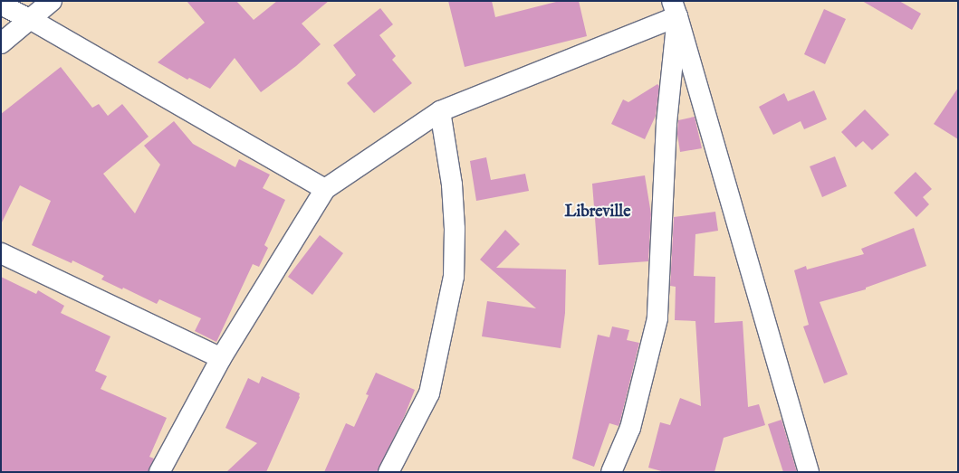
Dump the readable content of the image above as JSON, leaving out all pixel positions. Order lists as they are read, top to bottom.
{
  "districts": ["Libreville"]
}
